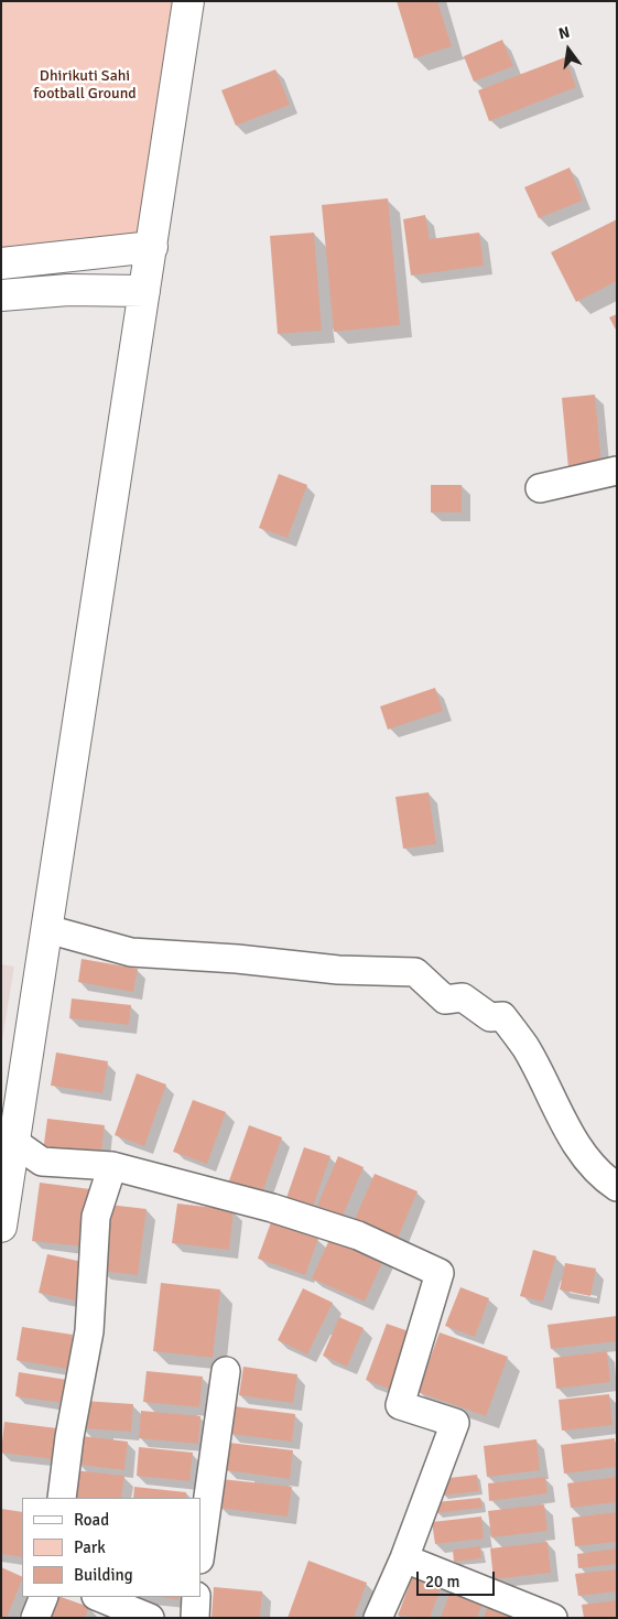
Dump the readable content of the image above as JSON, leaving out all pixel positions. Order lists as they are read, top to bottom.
{
  "parks": ["Dhirikuti Sahi football Ground"],
  "legend": ["Road", "Park", "Building"],
  "scale_bar": "20 m",
  "north": "top"
}
